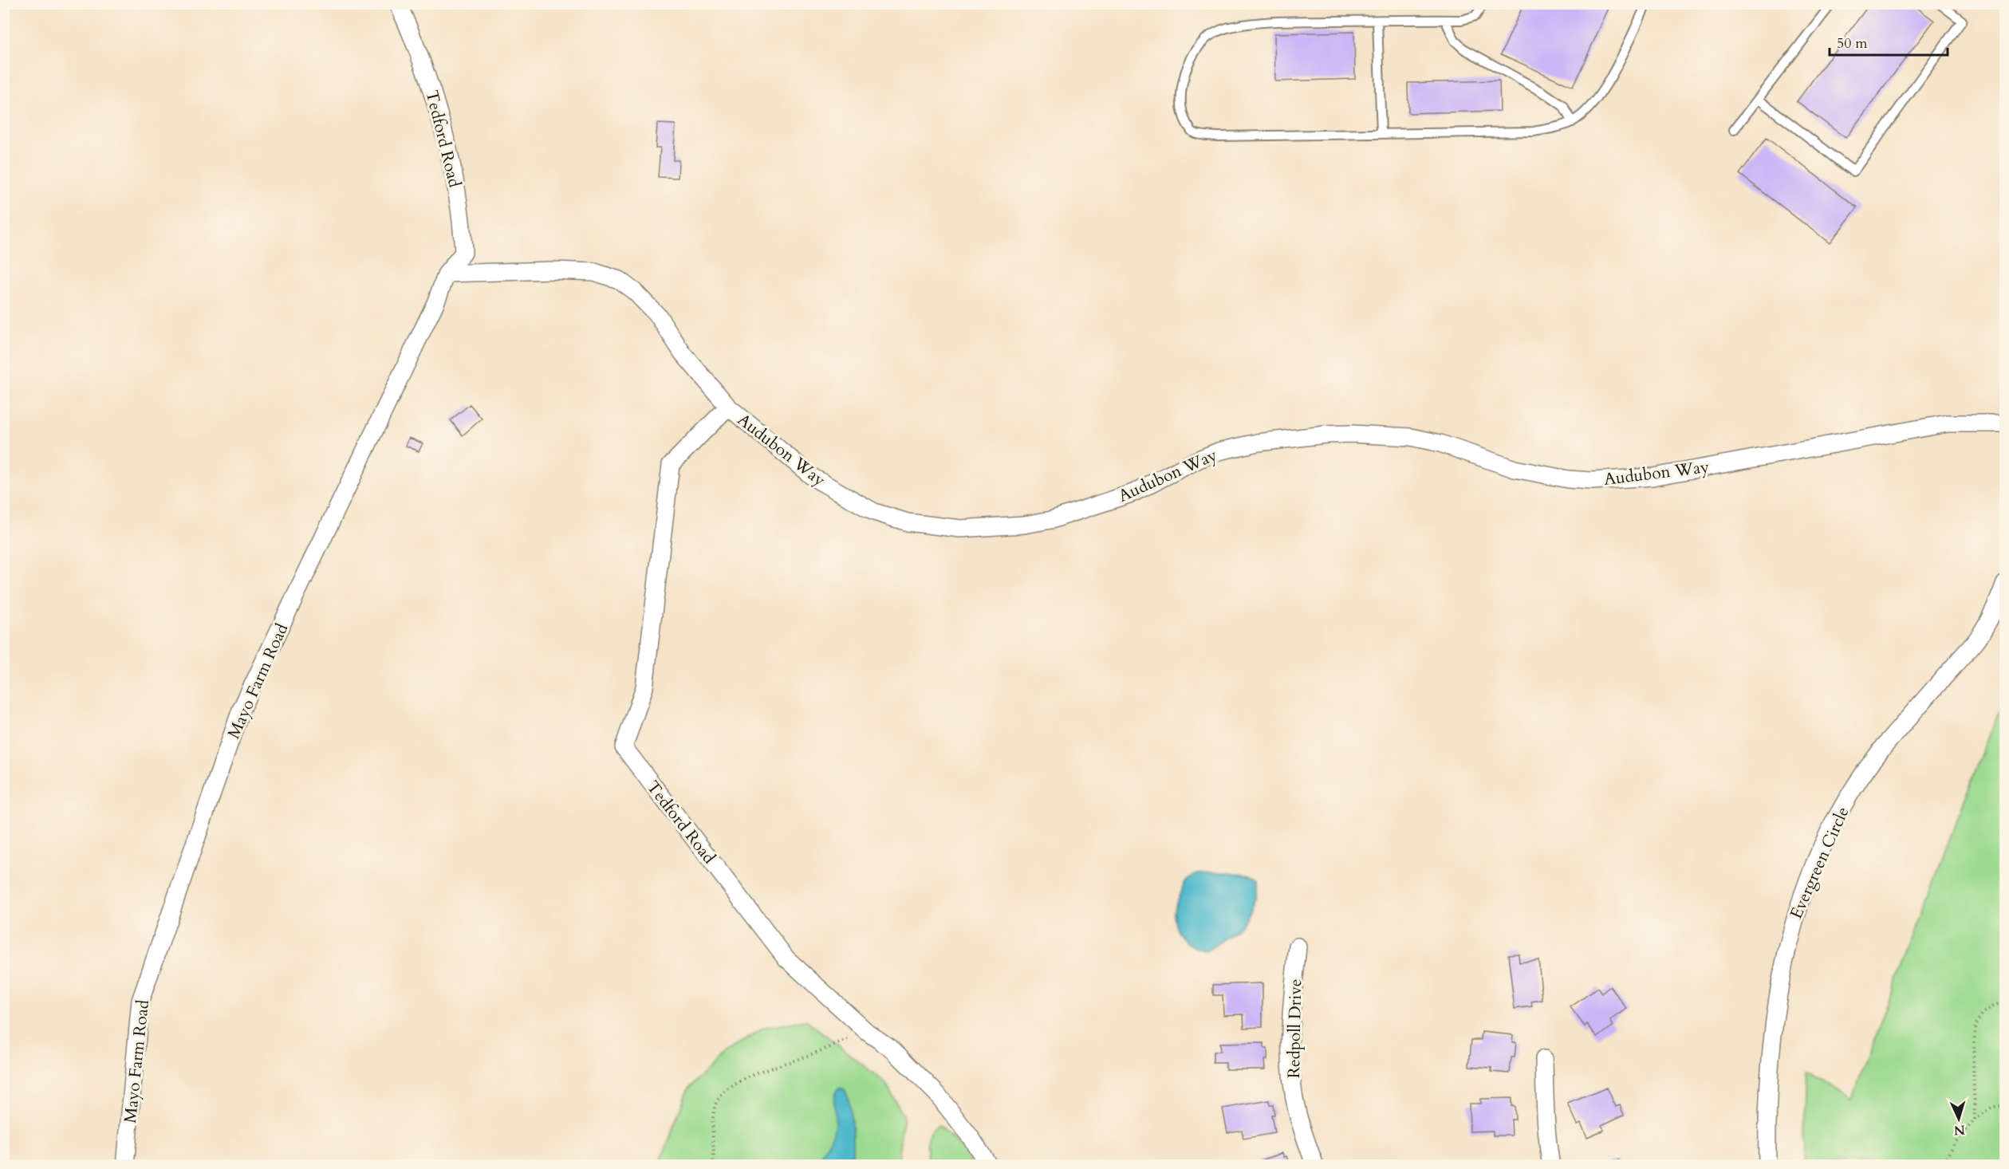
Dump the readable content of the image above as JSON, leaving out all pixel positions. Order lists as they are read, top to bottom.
{
  "streets": {
    "street": [
      "Tedford Road",
      "Audubon Way",
      "Mayo Farm Road",
      "Evergreen Circle",
      "Redpoll Drive"
    ]
  },
  "crossings": [
    ["Tedford Road", "Audubon Way"],
    ["Tedford Road", "Mayo Farm Road"],
    ["Audubon Way", "Mayo Farm Road"]
  ],
  "scale_bar": "50 m",
  "north": "bottom"
}
